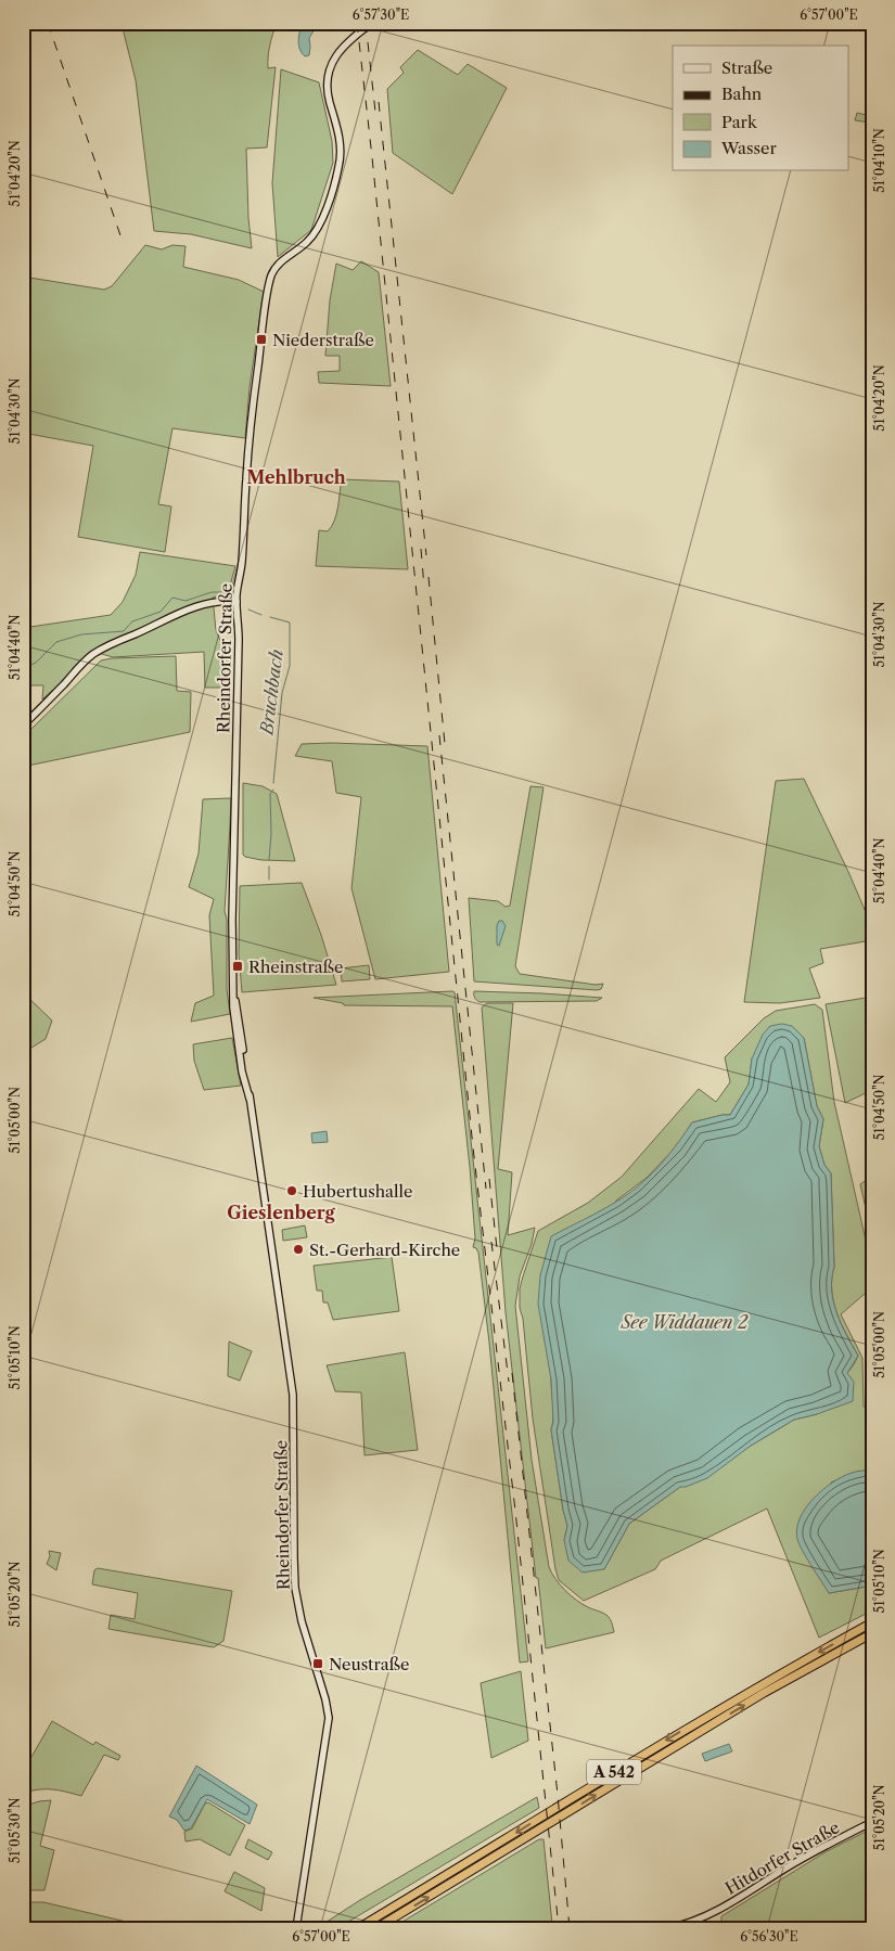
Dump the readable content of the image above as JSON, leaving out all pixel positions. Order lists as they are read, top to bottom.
{
  "streets": {
    "highway": ["A 542"],
    "main road": ["Rheindorfer Straße", "Hitdorfer Straße"]
  },
  "districts": ["Mehlbruch", "Gieslenberg"],
  "water": ["Bruchbach", "See Widdauen 2"],
  "places": {
    "transit": ["Niederstraße", "Rheinstraße", "Neustraße"],
    "other": ["Hubertushalle", "St.-Gerhard-Kirche"]
  },
  "legend": [
    "Straße",
    "Bahn",
    "Park",
    "Wasser"
  ],
  "coordinates": [
    "6°57'30\"E",
    "6°57'00\"E",
    "51°04'10\"N",
    "51°04'20\"N",
    "51°04'30\"N",
    "51°04'40\"N",
    "51°04'50\"N",
    "51°05'00\"N",
    "51°05'10\"N",
    "51°05'20\"N",
    "51°05'30\"N",
    "6°56'30\"E"
  ]
}
